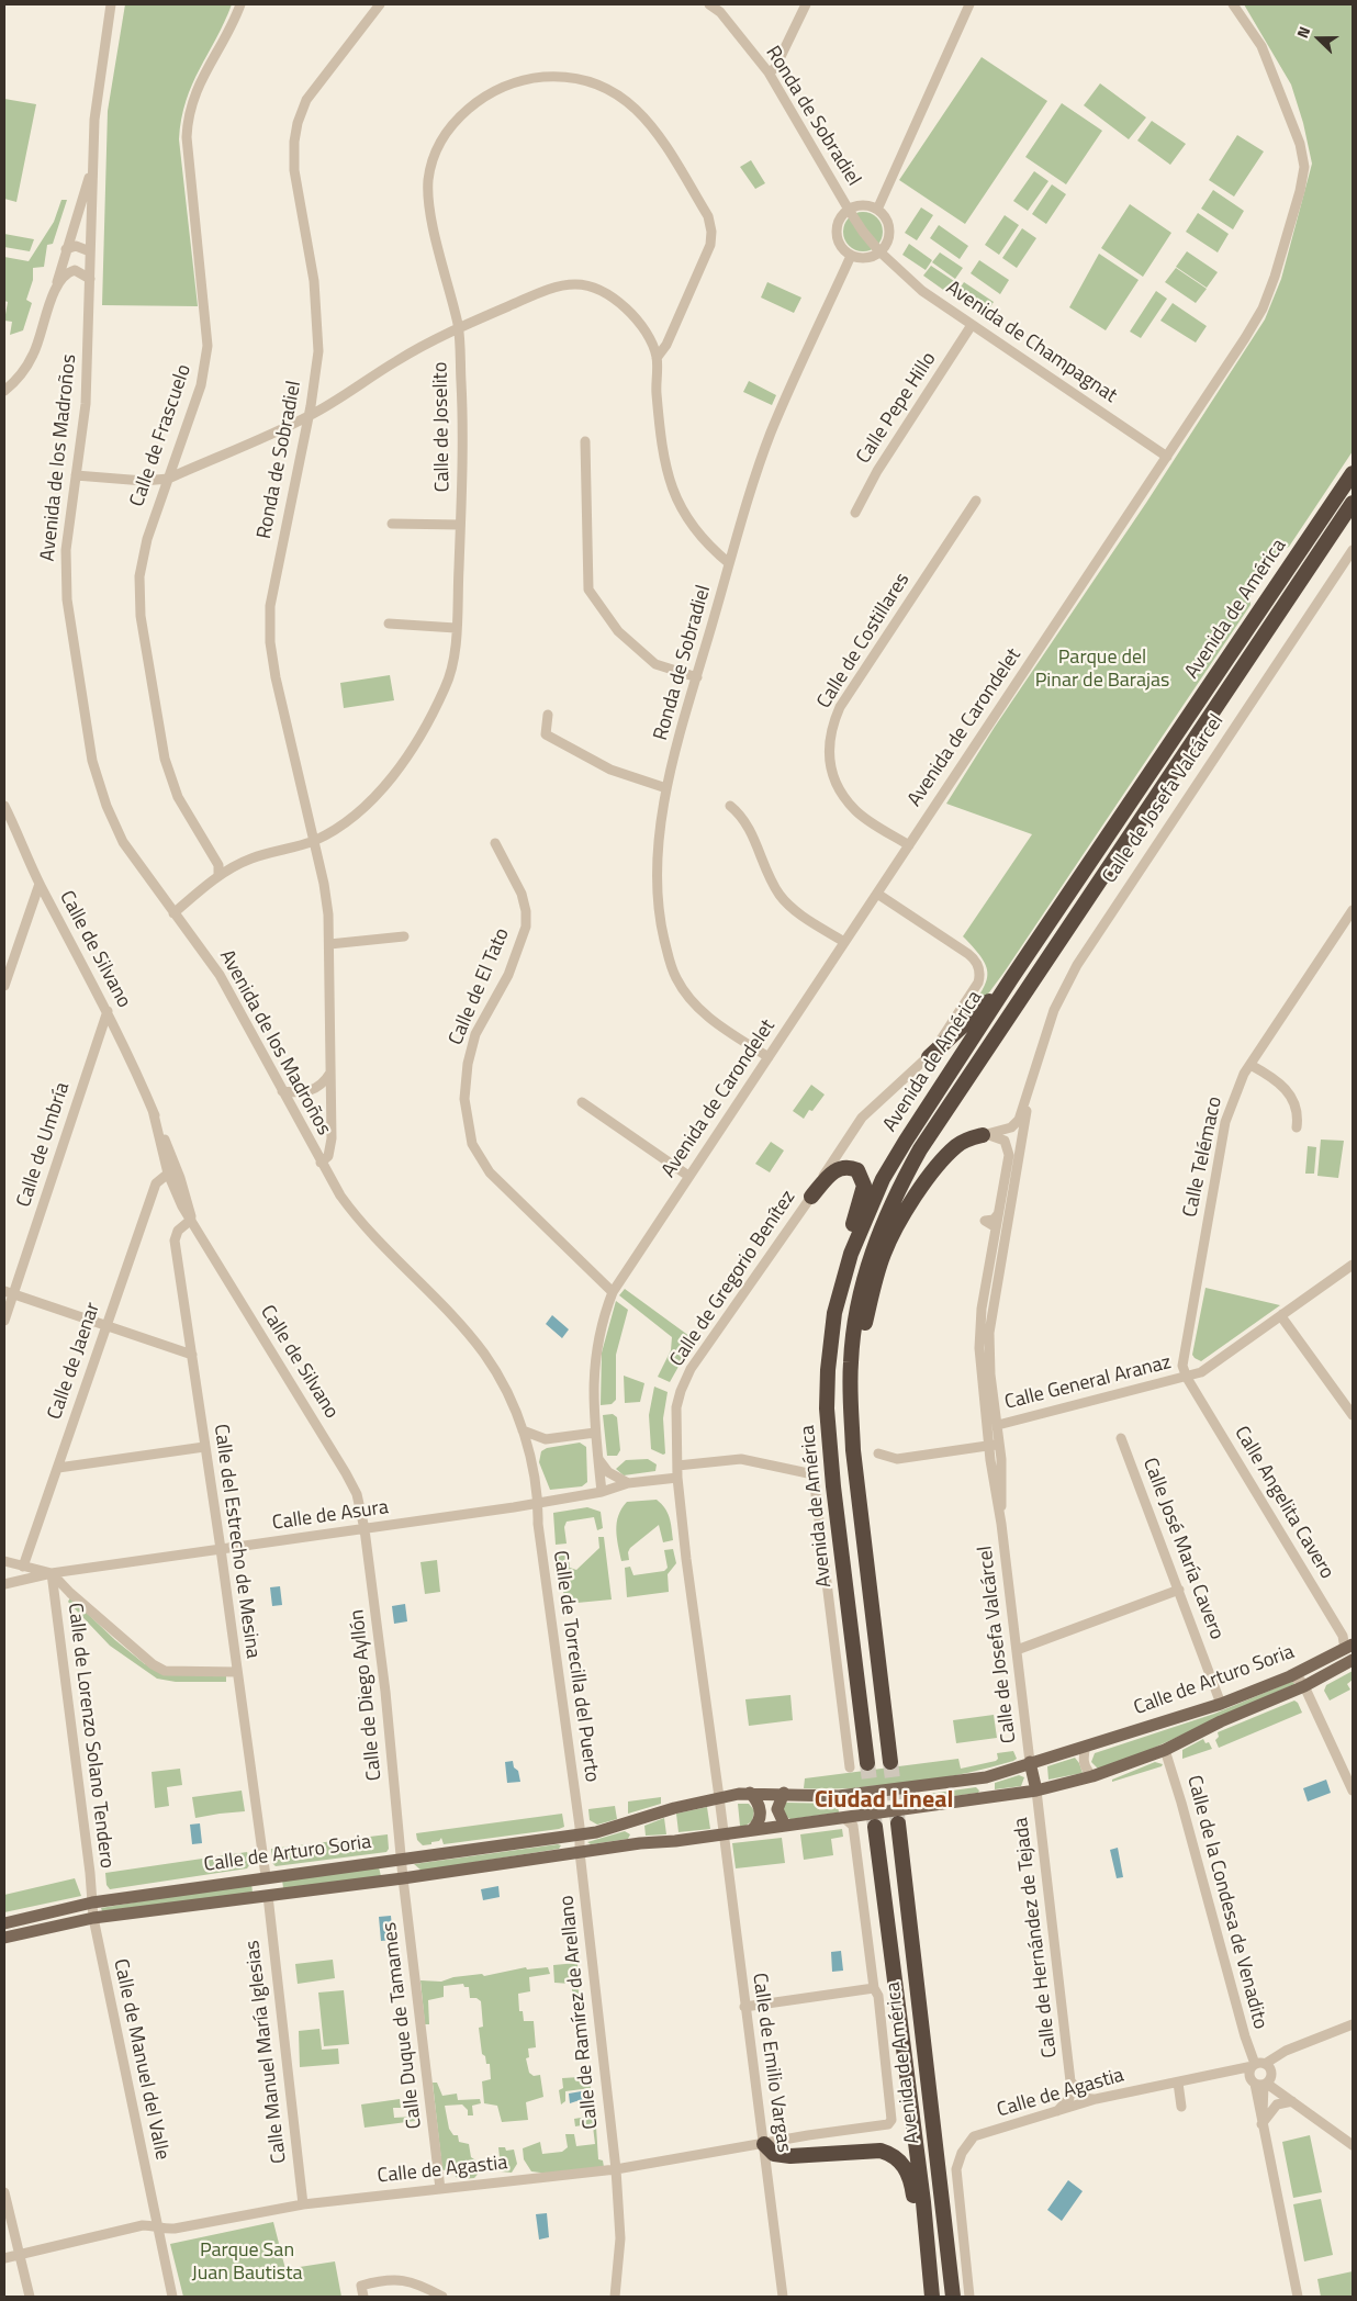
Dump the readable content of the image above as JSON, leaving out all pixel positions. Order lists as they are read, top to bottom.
{
  "streets": {
    "highway": ["Avenida de América"],
    "main road": ["Calle de Arturo Soria"],
    "street": [
      "Ronda de Sobradiel",
      "Avenida de Champagnat",
      "Calle Pepe Hillo",
      "Calle de Joselito",
      "Calle de Frascuelo",
      "Avenida de los Madroños",
      "Calle de Costillares",
      "Avenida de Carondelet",
      "Calle de Josefa Valcárcel",
      "Calle de Silvano",
      "Calle de El Tato",
      "Calle de Umbría",
      "Calle Telémaco",
      "Calle de Gregorio Benítez",
      "Calle de Jaenar",
      "Calle General Aranaz",
      "Calle Angelita Cavero",
      "Calle de Asura",
      "Calle del Estrecho de Mesina",
      "Calle José María Cavero",
      "Calle de Torrecilla del Puerto",
      "Calle de Diego Ayllón",
      "Calle de Lorenzo Solano Tendero",
      "Calle de la Condesa de Venadito",
      "Calle de Hernández de Tejada",
      "Calle de Ramírez de Arellano",
      "Calle Duque de Tamames",
      "Calle Manuel María Iglesias",
      "Calle de Manuel del Valle",
      "Calle de Emilio Vargas",
      "Calle de Agastia"
    ]
  },
  "crossings": [
    ["Ronda de Sobradiel", "Avenida de Champagnat"],
    ["Ronda de Sobradiel", "Calle de Joselito"],
    ["Ronda de Sobradiel", "Avenida de los Madroños"],
    ["Ronda de Sobradiel", "Avenida de Carondelet"],
    ["Avenida de Champagnat", "Calle Pepe Hillo"],
    ["Avenida de Champagnat", "Avenida de Carondelet"],
    ["Calle de Joselito", "Calle de Frascuelo"],
    ["Calle de Joselito", "Avenida de los Madroños"],
    ["Avenida de los Madroños", "Calle de Asura"],
    ["Avenida de los Madroños", "Calle de Torrecilla del Puerto"],
    ["Calle de Costillares", "Avenida de Carondelet"],
    ["Avenida de Carondelet", "Calle de El Tato"],
    ["Avenida de Carondelet", "Calle de Gregorio Benítez"],
    ["Avenida de Carondelet", "Calle de Asura"],
    ["Calle de Josefa Valcárcel", "Calle General Aranaz"],
    ["Calle de Josefa Valcárcel", "Calle de Arturo Soria"],
    ["Calle de Silvano", "Calle de Umbría"],
    ["Calle de Silvano", "Calle de Jaenar"],
    ["Calle de Silvano", "Calle de Asura"],
    ["Calle de Silvano", "Calle del Estrecho de Mesina"],
    ["Calle de Silvano", "Calle de Diego Ayllón"],
    ["Calle Telémaco", "Calle General Aranaz"],
    ["Calle Telémaco", "Calle Angelita Cavero"],
    ["Calle de Gregorio Benítez", "Calle de Asura"],
    ["Calle de Gregorio Benítez", "Calle de Arturo Soria"],
    ["Calle General Aranaz", "Calle Angelita Cavero"],
    ["Calle Angelita Cavero", "Calle de Arturo Soria"],
    ["Calle de Asura", "Calle del Estrecho de Mesina"],
    ["Calle de Asura", "Calle de Torrecilla del Puerto"],
    ["Calle de Asura", "Calle de Diego Ayllón"],
    ["Calle de Asura", "Calle de Lorenzo Solano Tendero"],
    ["Calle del Estrecho de Mesina", "Calle de Arturo Soria"],
    ["Calle José María Cavero", "Calle de Arturo Soria"],
    ["Calle de Torrecilla del Puerto", "Calle de Arturo Soria"],
    ["Calle de Arturo Soria", "Calle de Diego Ayllón"],
    ["Calle de Arturo Soria", "Calle de Lorenzo Solano Tendero"],
    ["Calle de Arturo Soria", "Calle de la Condesa de Venadito"],
    ["Calle de Arturo Soria", "Calle de Hernández de Tejada"],
    ["Calle de Arturo Soria", "Calle de Ramírez de Arellano"],
    ["Calle de Arturo Soria", "Calle Duque de Tamames"],
    ["Calle de Arturo Soria", "Calle Manuel María Iglesias"],
    ["Calle de Arturo Soria", "Calle de Manuel del Valle"],
    ["Calle de Arturo Soria", "Calle de Emilio Vargas"],
    ["Calle de Diego Ayllón", "Calle Duque de Tamames"],
    ["Calle de Lorenzo Solano Tendero", "Calle de Manuel del Valle"],
    ["Calle de la Condesa de Venadito", "Calle de Agastia"],
    ["Calle de Hernández de Tejada", "Calle de Agastia"],
    ["Calle de Ramírez de Arellano", "Calle de Agastia"],
    ["Calle Duque de Tamames", "Calle de Agastia"],
    ["Calle Manuel María Iglesias", "Calle de Agastia"],
    ["Calle de Manuel del Valle", "Calle de Agastia"],
    ["Calle de Emilio Vargas", "Calle de Agastia"]
  ],
  "districts": ["Ciudad Lineal"],
  "parks": ["Parque del Pinar de Barajas", "Parque San Juan Bautista"],
  "north": "left"
}
